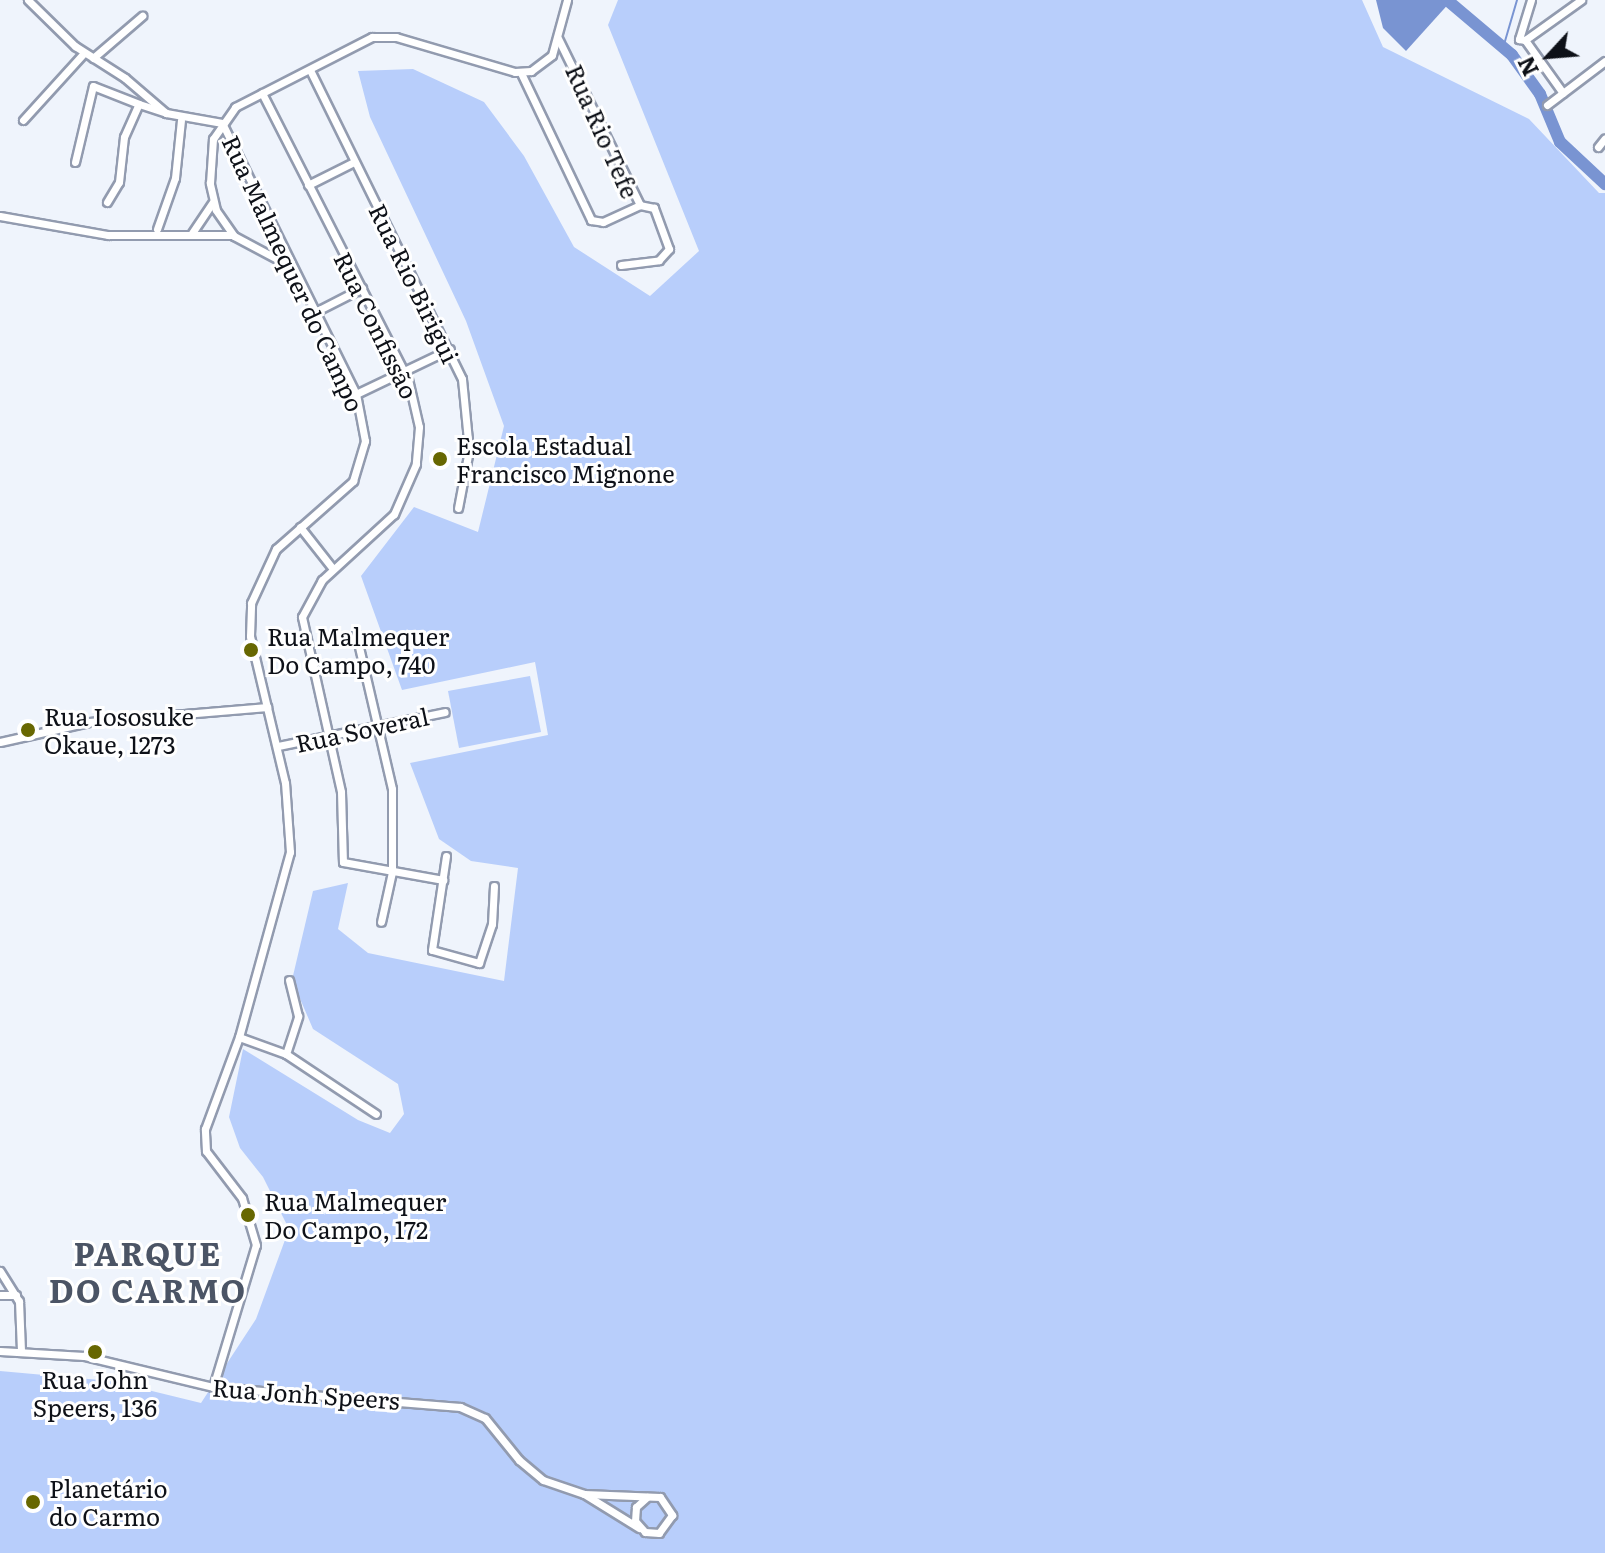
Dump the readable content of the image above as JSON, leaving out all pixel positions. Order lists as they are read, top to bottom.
{
  "streets": {
    "street": [
      "Rua Rio Tefe",
      "Rua Malmequer do Campo",
      "Rua Rio Birigui",
      "Rua Confissão",
      "Rua Soveral",
      "Rua Jonh Speers"
    ]
  },
  "crossings": [
    ["Rua Rio Tefe", "Rua Malmequer do Campo"],
    ["Rua Malmequer do Campo", "Rua Rio Birigui"],
    ["Rua Malmequer do Campo", "Rua Confissão"],
    ["Rua Malmequer do Campo", "Rua Soveral"],
    ["Rua Malmequer do Campo", "Rua Jonh Speers"],
    ["Rua Confissão", "Rua Soveral"]
  ],
  "districts": ["PARQUE DO CARMO"],
  "places": [
    "Escola Estadual Francisco Mignone",
    "Rua Malmequer Do Campo, 740",
    "Rua Iososuke Okaue, 1273",
    "Rua Malmequer Do Campo, 172",
    "Rua John Speers, 136",
    "Planetário do Carmo"
  ],
  "north": "bottom left"
}
